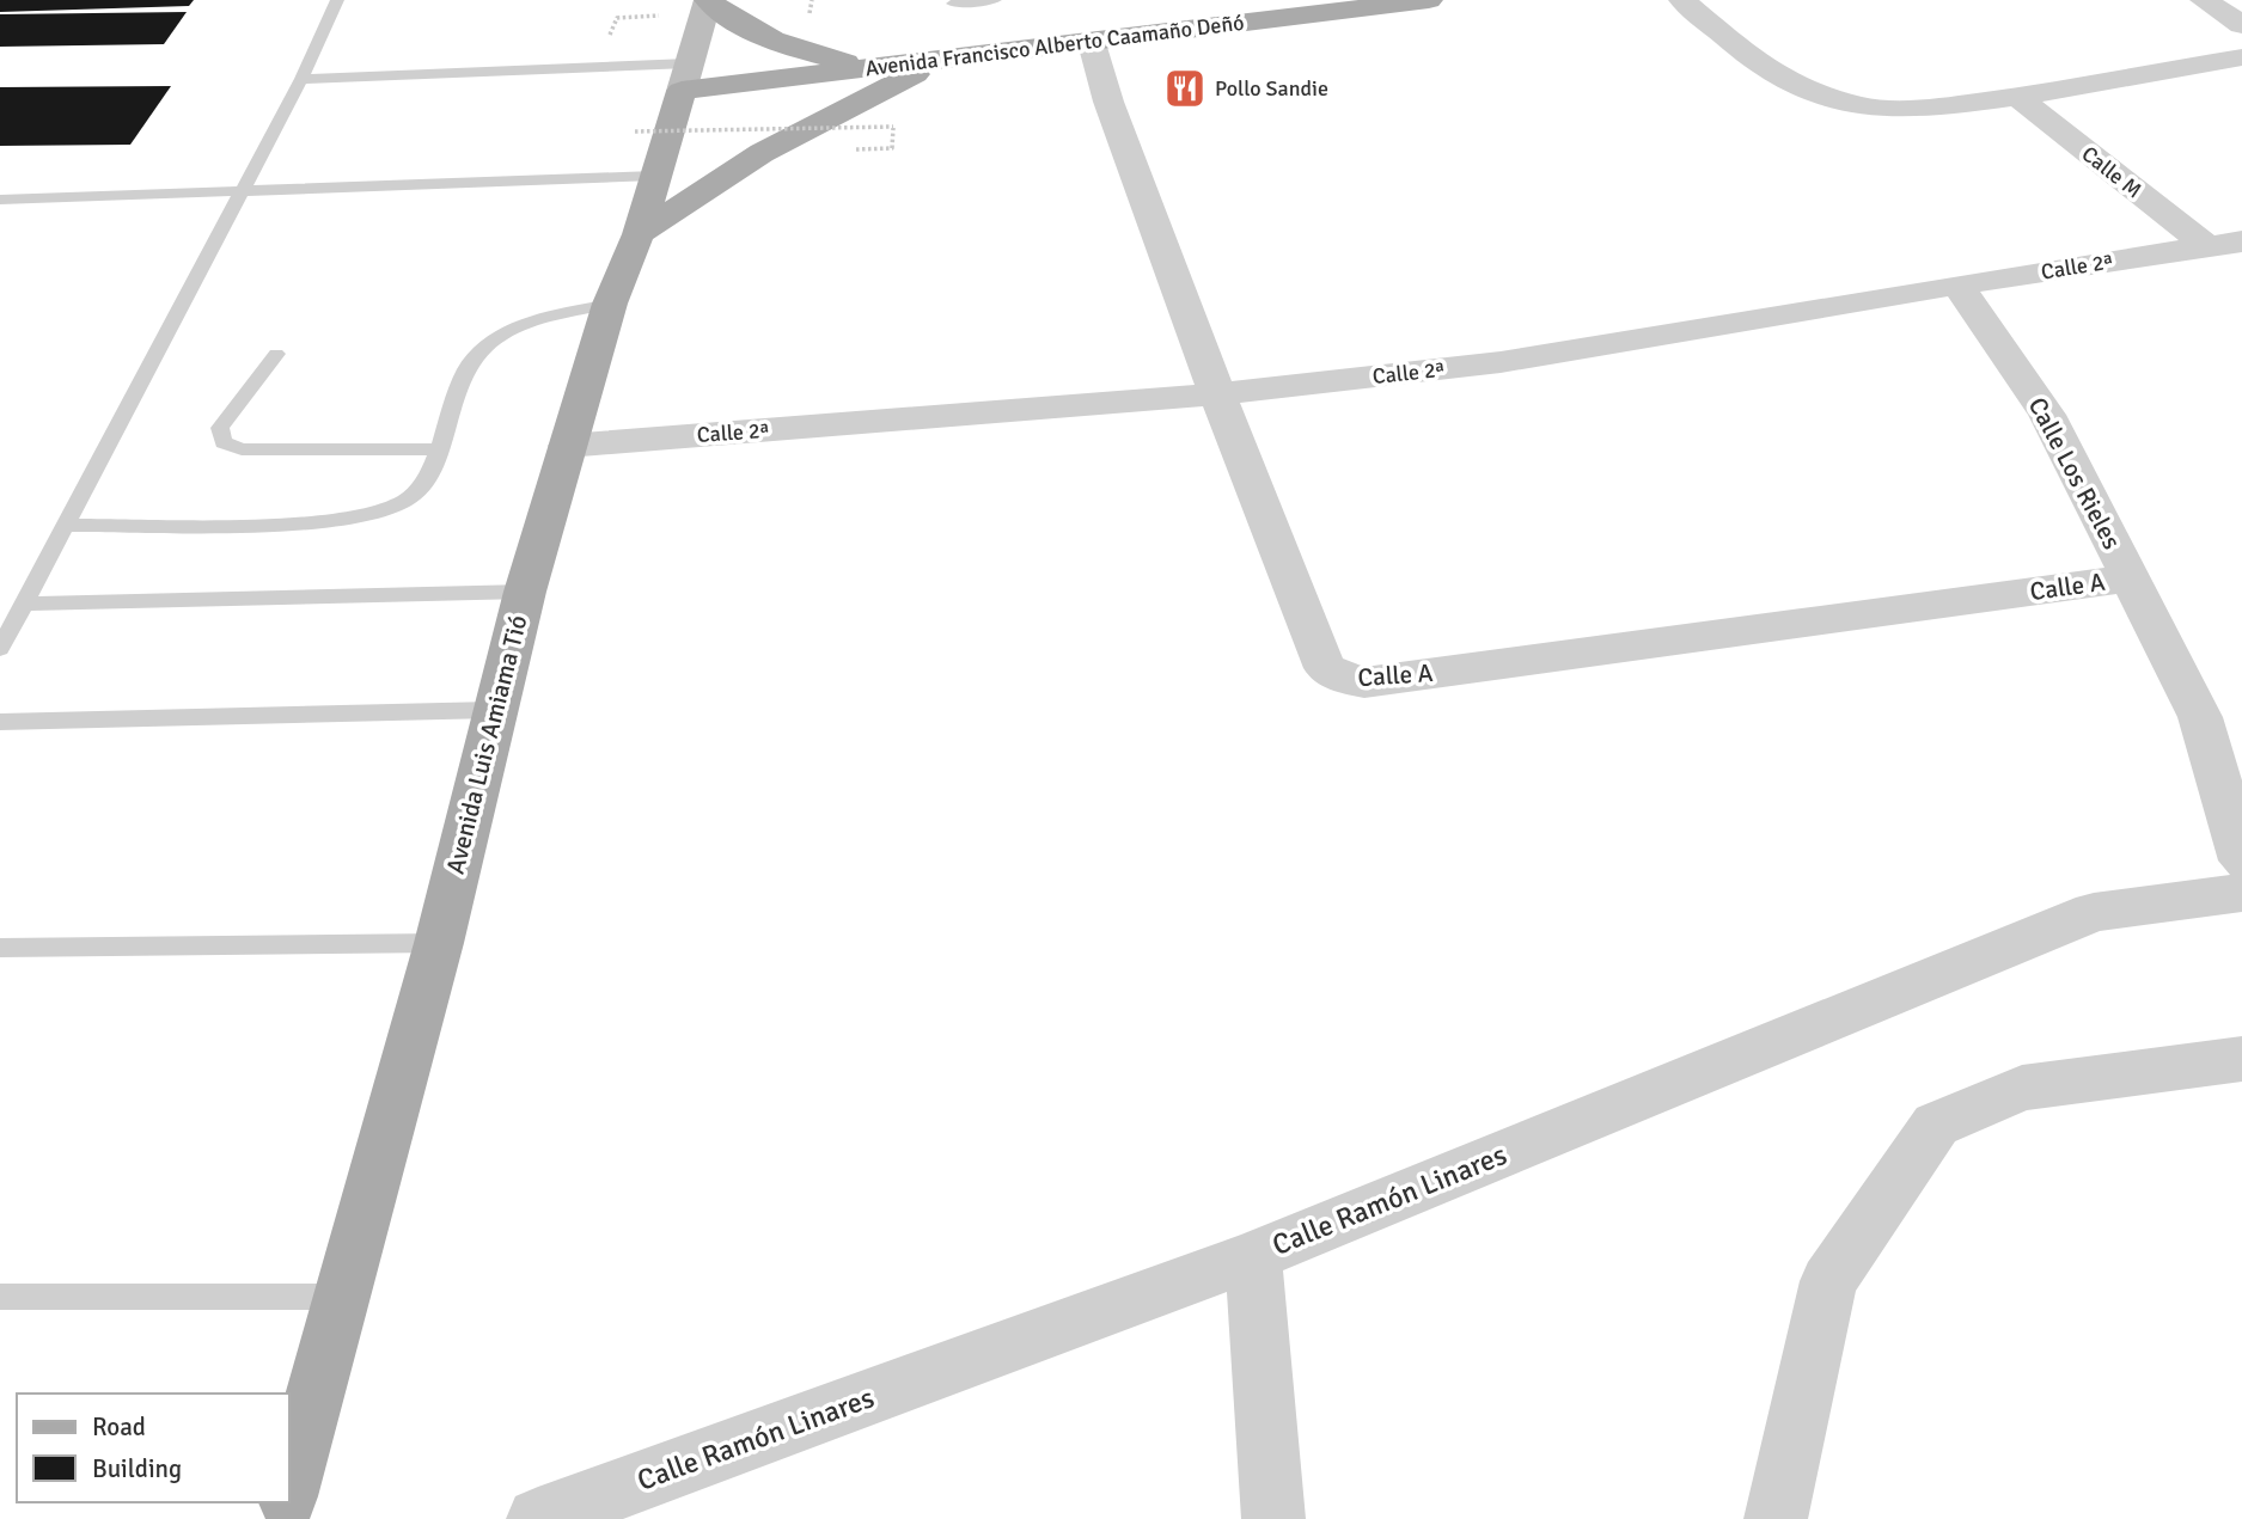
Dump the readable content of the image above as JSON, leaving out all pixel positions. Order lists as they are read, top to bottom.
{
  "streets": {
    "main road": ["Avenida Francisco Alberto Caamaño Deñó", "Avenida Luis Amiama Tió"],
    "street": [
      "Calle M",
      "Calle 2ª",
      "Calle Los Rieles",
      "Calle A",
      "Calle Ramón Linares"
    ]
  },
  "crossings": [
    ["Avenida Francisco Alberto Caamaño Deñó", "Calle A"],
    ["Avenida Francisco Alberto Caamaño Deñó", "Avenida Luis Amiama Tió"],
    ["Calle M", "Calle 2ª"],
    ["Calle 2ª", "Calle Los Rieles"],
    ["Calle 2ª", "Calle A"],
    ["Calle 2ª", "Avenida Luis Amiama Tió"],
    ["Calle Los Rieles", "Calle A"]
  ],
  "places": {
    "restaurant": ["Pollo Sandie"]
  },
  "legend": ["Road", "Building"]
}
